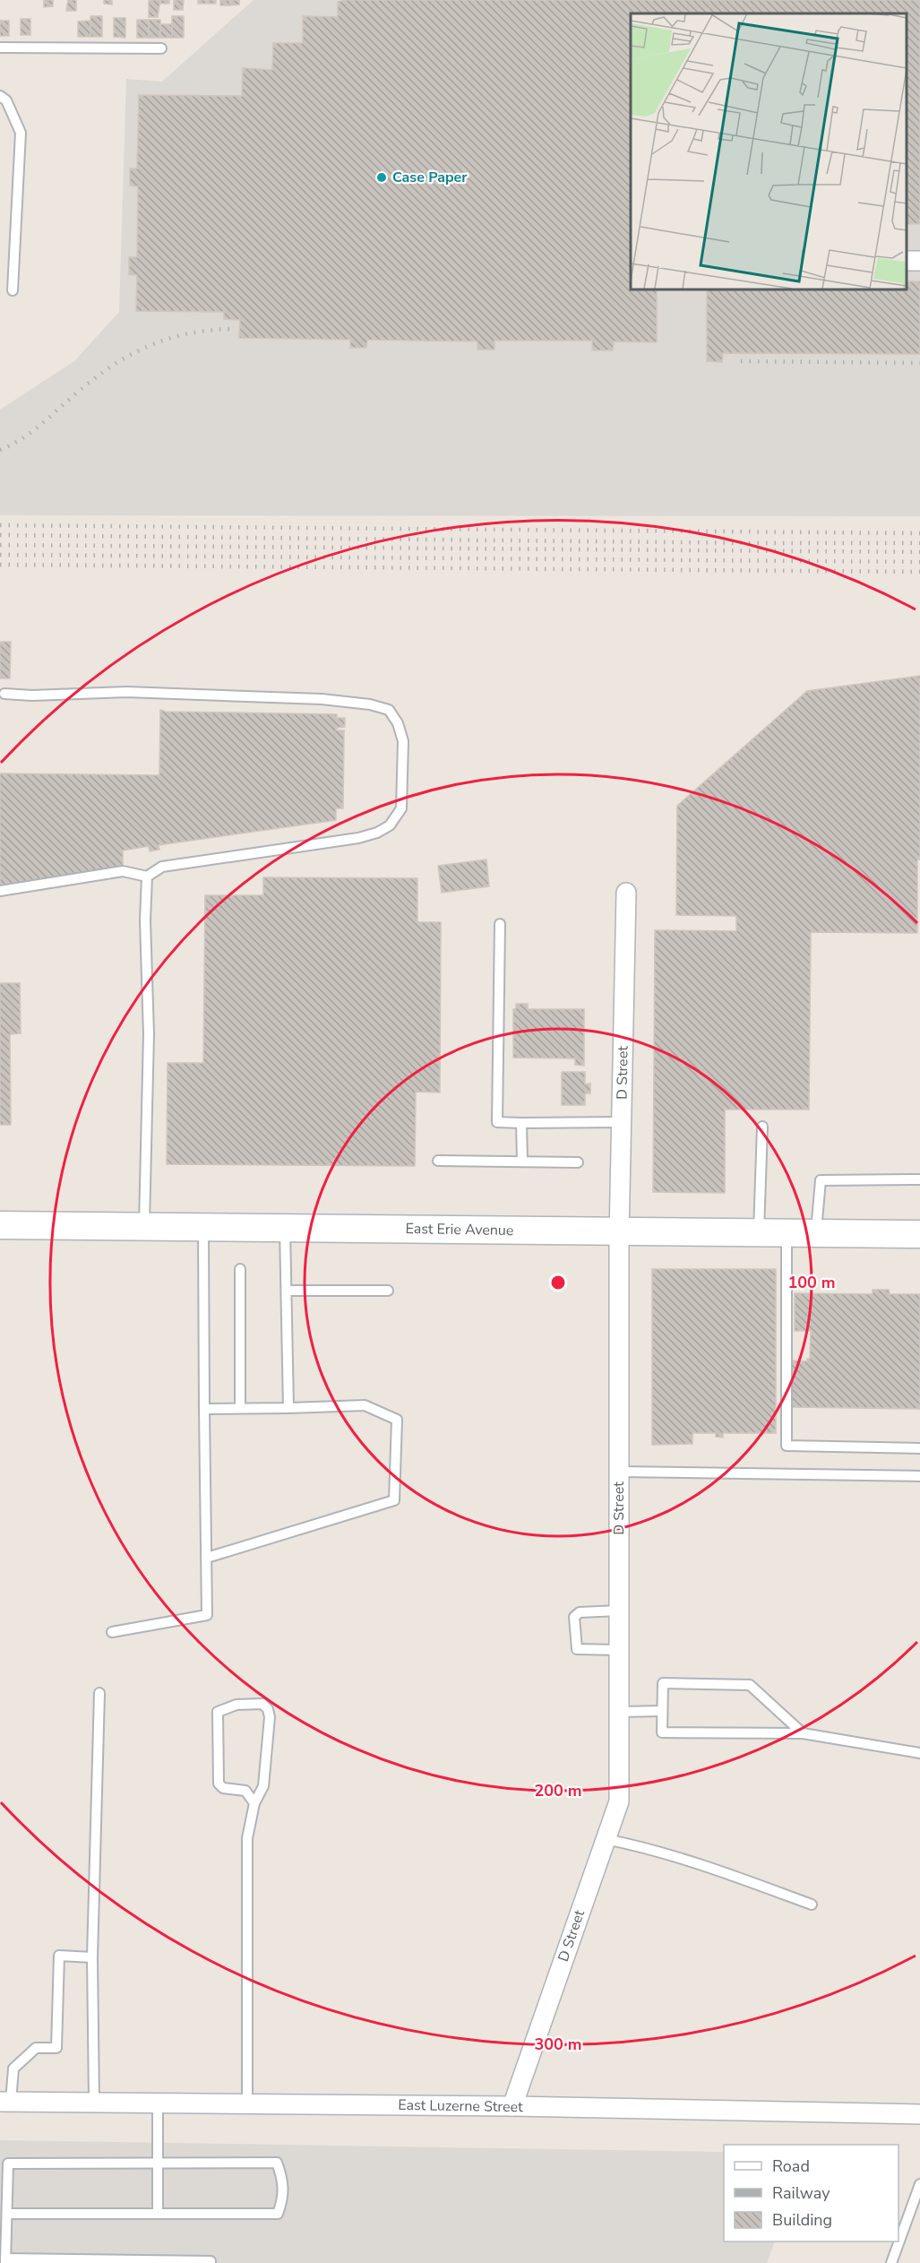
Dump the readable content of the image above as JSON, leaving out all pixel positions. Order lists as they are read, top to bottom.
{
  "streets": {
    "main road": ["East Erie Avenue"],
    "street": ["D Street", "East Luzerne Street"]
  },
  "crossings": [
    ["D Street", "East Erie Avenue"],
    ["D Street", "East Luzerne Street"]
  ],
  "places": ["Case Paper"],
  "legend": ["Road", "Railway", "Building"],
  "rings": ["100 m", "200 m", "300 m"]
}
